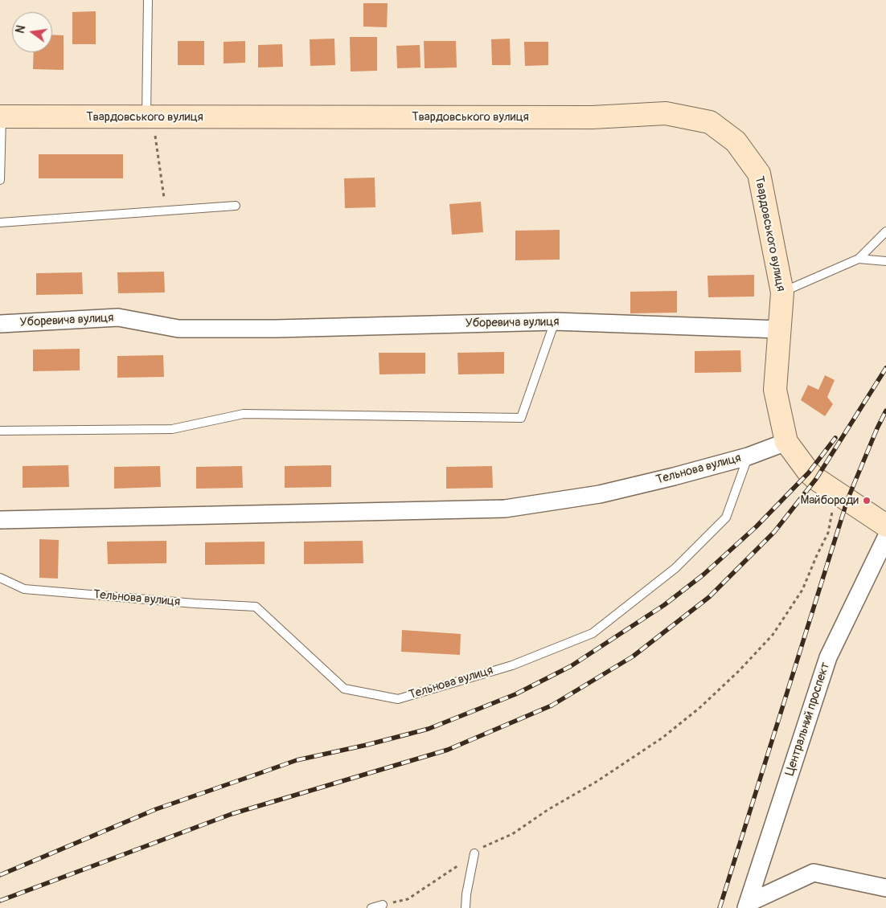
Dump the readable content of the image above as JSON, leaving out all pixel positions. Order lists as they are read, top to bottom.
{
  "streets": {
    "main road": ["Твардовського вулиця"],
    "street": ["Уборевича вулиця", "Тельнова вулиця", "Центральний проспект"]
  },
  "crossings": [
    ["Твардовського вулиця", "Уборевича вулиця"]
  ],
  "places": ["Майбороди"],
  "north": "left"
}
